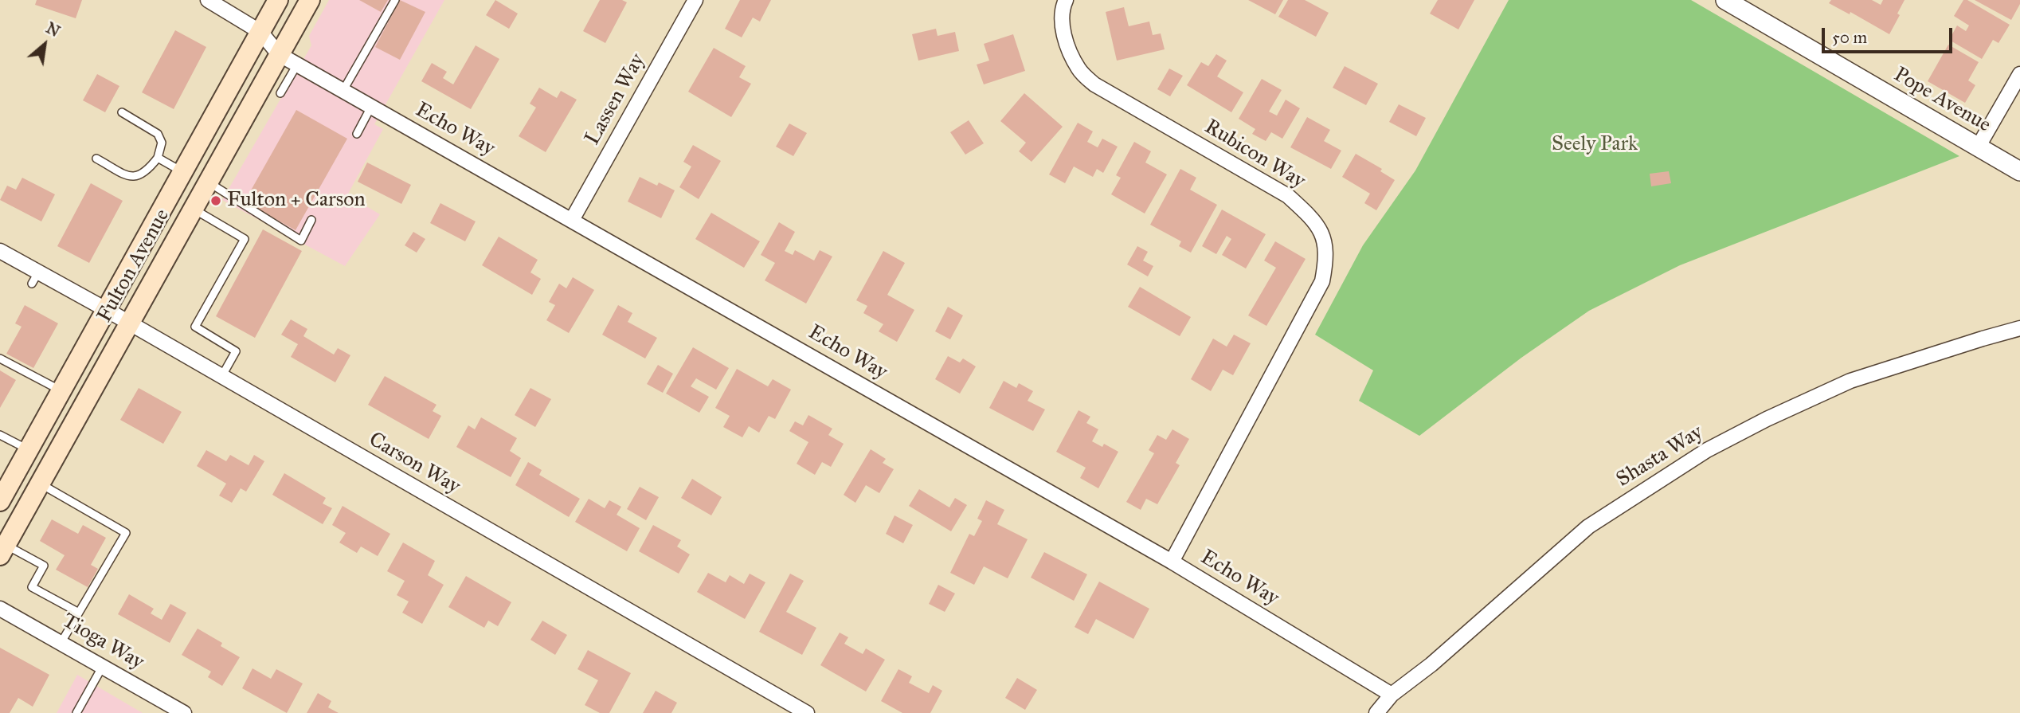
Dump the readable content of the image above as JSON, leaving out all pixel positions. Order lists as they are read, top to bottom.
{
  "streets": {
    "main road": ["Fulton Avenue"],
    "street": [
      "Lassen Way",
      "Pope Avenue",
      "Echo Way",
      "Rubicon Way",
      "Shasta Way",
      "Carson Way",
      "Tioga Way"
    ]
  },
  "crossings": [
    ["Lassen Way", "Echo Way"],
    ["Echo Way", "Rubicon Way"],
    ["Echo Way", "Fulton Avenue"],
    ["Echo Way", "Shasta Way"],
    ["Fulton Avenue", "Carson Way"]
  ],
  "parks": ["Seely Park"],
  "places": ["Fulton + Carson"],
  "scale_bar": "50 m",
  "north": "top right"
}
